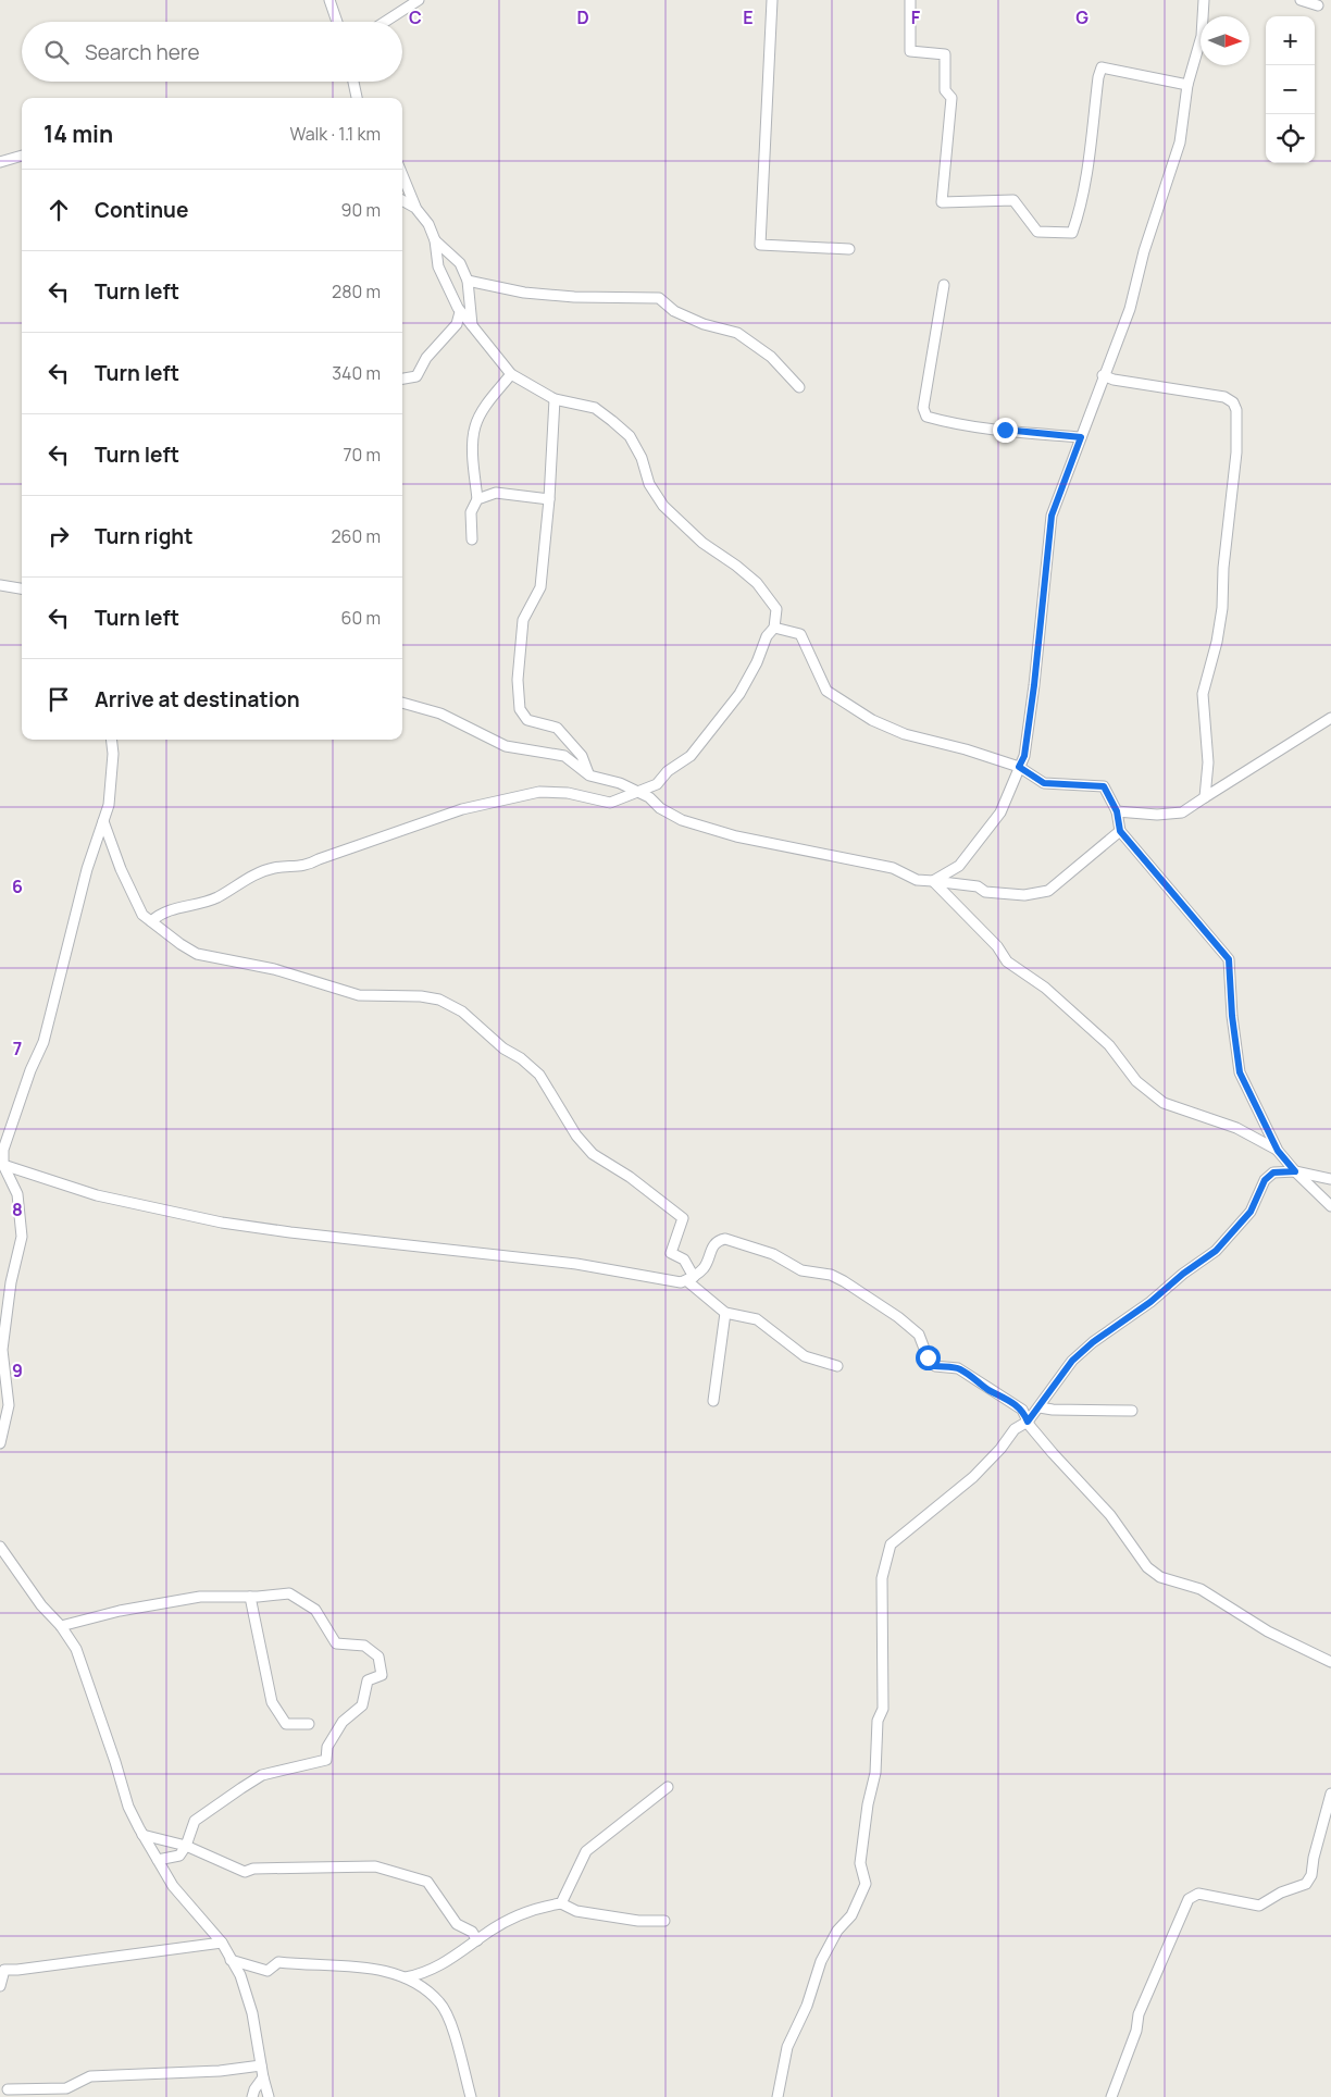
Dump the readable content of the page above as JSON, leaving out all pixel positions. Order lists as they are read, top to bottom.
{
  "north": "right",
  "page": {
    "map_buttons": ["+", "−"],
    "search": "Search here",
    "heading": ["14 min", "Walk · 1.1 km"],
    "list": [
      ["Continue", "90 m"],
      ["Turn left", "280 m"],
      ["Turn left", "340 m"],
      ["Turn left", "70 m"],
      ["Turn right", "260 m"],
      ["Turn left", "60 m"],
      "Arrive at destination"
    ]
  },
  "grid": {
    "columns": [
      "C",
      "D",
      "E",
      "F",
      "G"
    ],
    "rows": [
      "6",
      "7",
      "8",
      "9"
    ]
  }
}
